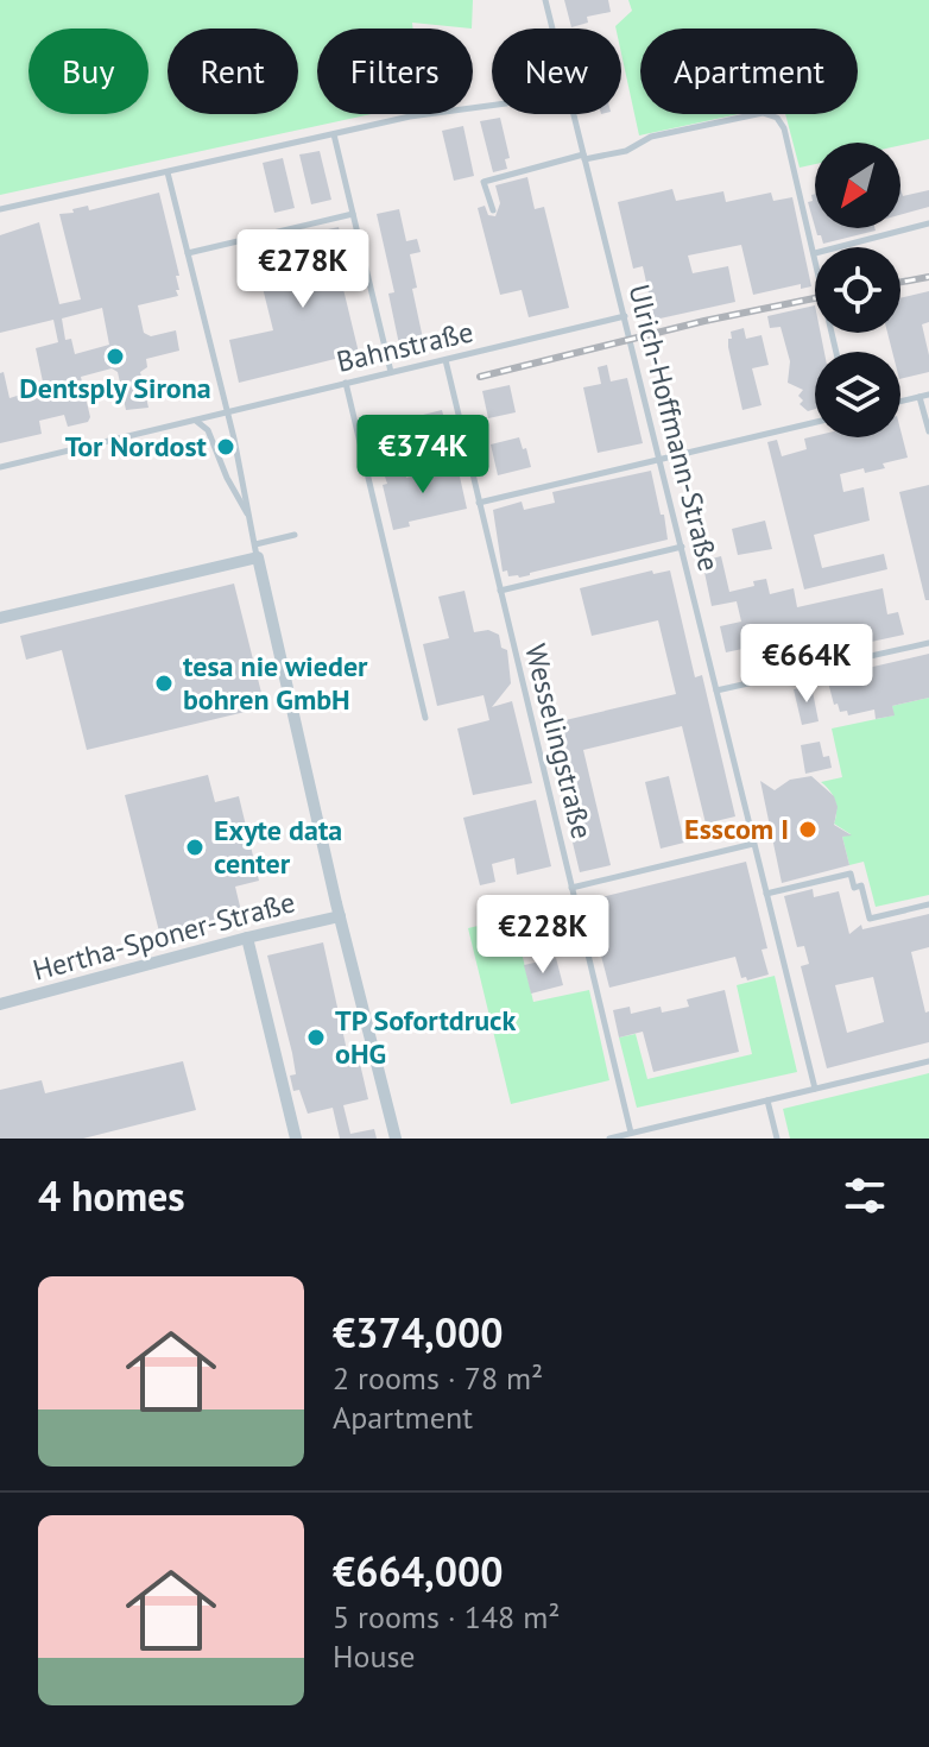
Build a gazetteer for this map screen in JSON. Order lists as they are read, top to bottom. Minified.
{"streets":{"street":["Hertha-Sponer-Straße"],"lane":["Bahnstraße","Ulrich-Hoffmann-Straße","Wesselingstraße"]},"crossings":[["Bahnstraße","Ulrich-Hoffmann-Straße"],["Bahnstraße","Wesselingstraße"]],"places":["Dentsply Sirona","Tor Nordost","tesa nie wieder bohren GmbH","Esscom I","Exyte data center","TP Sofortdruck oHG"],"north":"bottom left","page":{"chip":["Buy","Rent","Filters","New","Apartment"],"price":["€278K","€374K","€664K","€228K"],"heading":"4 homes","list":[{"name":"€374,000","note":"2 rooms · 78 m² · Apartment"},{"name":"€664,000","note":"5 rooms · 148 m² · House"}]}}
